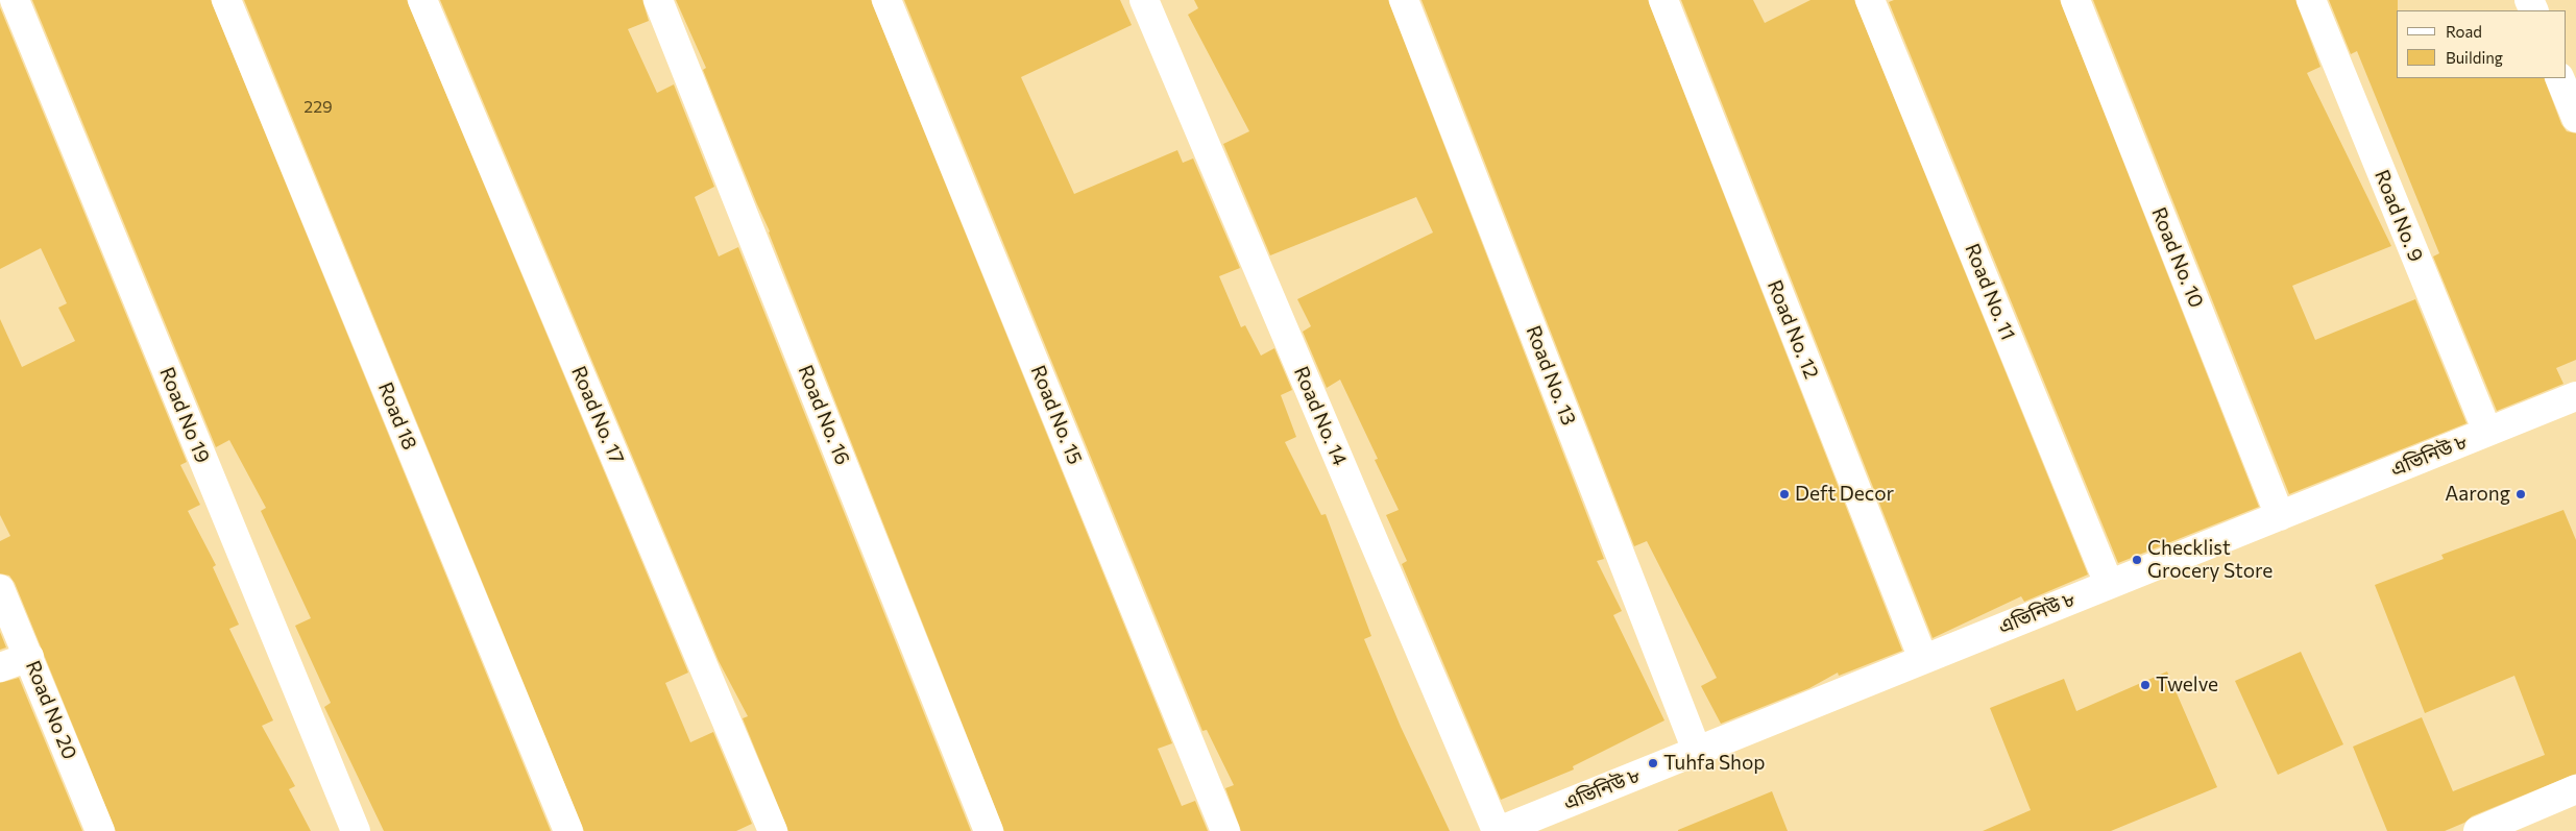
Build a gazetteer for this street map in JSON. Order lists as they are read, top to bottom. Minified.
{"streets":{"street":["Road No. 9","Road No. 10","Road No. 11","Road No. 12","Road No. 13","Road No 19","Road No. 17","Road No. 16","Road No. 15","Road 18","Road No. 14","এভিনিউ ৮","Road No 20"]},"crossings":[["Road No. 9","এভিনিউ ৮"],["Road No. 10","এভিনিউ ৮"],["Road No. 11","এভিনিউ ৮"],["Road No. 12","এভিনিউ ৮"],["Road No. 13","এভিনিউ ৮"],["Road No. 14","এভিনিউ ৮"]],"places":["Deft Decor","Aarong","Checklist Grocery Store","Twelve","Tuhfa Shop"],"house_numbers":["229"],"legend":["Road","Building"]}
